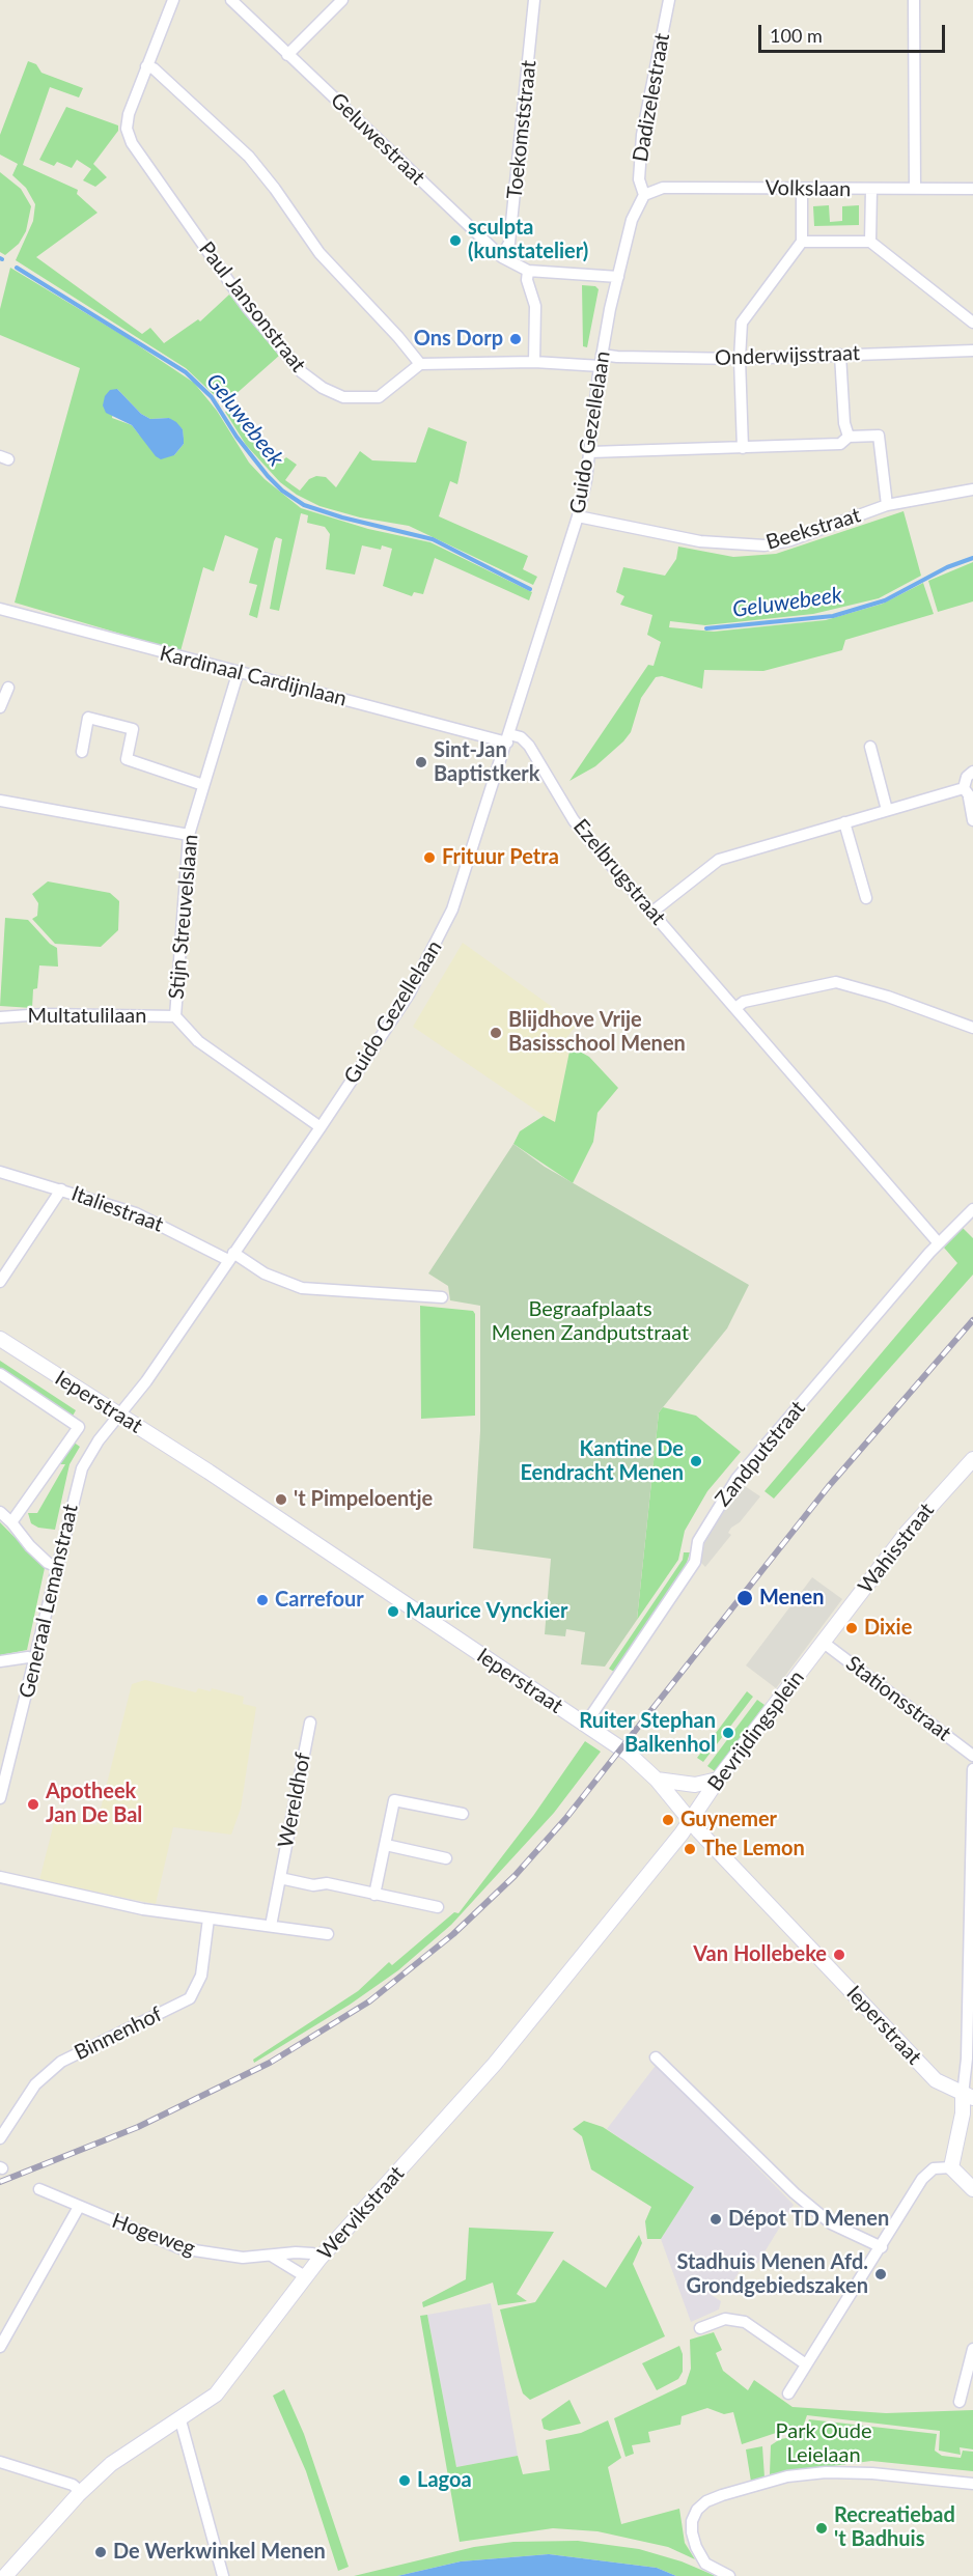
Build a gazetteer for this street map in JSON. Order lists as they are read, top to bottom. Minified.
{"streets":{"street":["Dadizelestraat","Toekomststraat","Geluwestraat","Volkslaan","Paul Jansonstraat","Onderwijsstraat","Guido Gezellelaan","Beekstraat","Kardinaal Cardijnlaan","Ezelbrugstraat","Stijn Streuvelslaan","Multatulilaan","Italiestraat","Ieperstraat","Zandputstraat","Wahisstraat","Generaal Lemanstraat","Stationsstraat","Bevrijdingsplein","Wereldhof","Binnenhof","Wervikstraat","Hogeweg"]},"crossings":[["Dadizelestraat","Volkslaan"],["Dadizelestraat","Guido Gezellelaan"],["Toekomststraat","Geluwestraat"],["Volkslaan","Guido Gezellelaan"],["Paul Jansonstraat","Onderwijsstraat"],["Onderwijsstraat","Guido Gezellelaan"],["Guido Gezellelaan","Beekstraat"],["Guido Gezellelaan","Kardinaal Cardijnlaan"],["Guido Gezellelaan","Ezelbrugstraat"],["Guido Gezellelaan","Stijn Streuvelslaan"],["Guido Gezellelaan","Italiestraat"],["Guido Gezellelaan","Ieperstraat"],["Guido Gezellelaan","Generaal Lemanstraat"],["Kardinaal Cardijnlaan","Ezelbrugstraat"],["Kardinaal Cardijnlaan","Stijn Streuvelslaan"],["Ezelbrugstraat","Zandputstraat"],["Stijn Streuvelslaan","Multatulilaan"],["Ieperstraat","Zandputstraat"],["Ieperstraat","Generaal Lemanstraat"],["Ieperstraat","Bevrijdingsplein"],["Ieperstraat","Wervikstraat"],["Wahisstraat","Stationsstraat"],["Wahisstraat","Bevrijdingsplein"],["Stationsstraat","Bevrijdingsplein"],["Bevrijdingsplein","Wervikstraat"],["Wervikstraat","Hogeweg"]],"water":["Geluwebeek"],"parks":["Begraafplaats Menen Zandputstraat","Park Oude Leielaan"],"places":["sculpta (kunstatelier)","Ons Dorp","Sint-Jan Baptistkerk","Frituur Petra","Blijdhove Vrije Basisschool Menen","Kantine De Eendracht Menen","'t Pimpeloentje","Menen","Carrefour","Maurice Vynckier","Dixie","Ruiter Stephan Balkenhol","Apotheek Jan De Bal","Guynemer","The Lemon","Van Hollebeke","Dépot TD Menen","Stadhuis Menen Afd. Grondgebiedszaken","Lagoa","Recreatiebad 't Badhuis","De Werkwinkel Menen"],"scale_bar":"100 m"}
